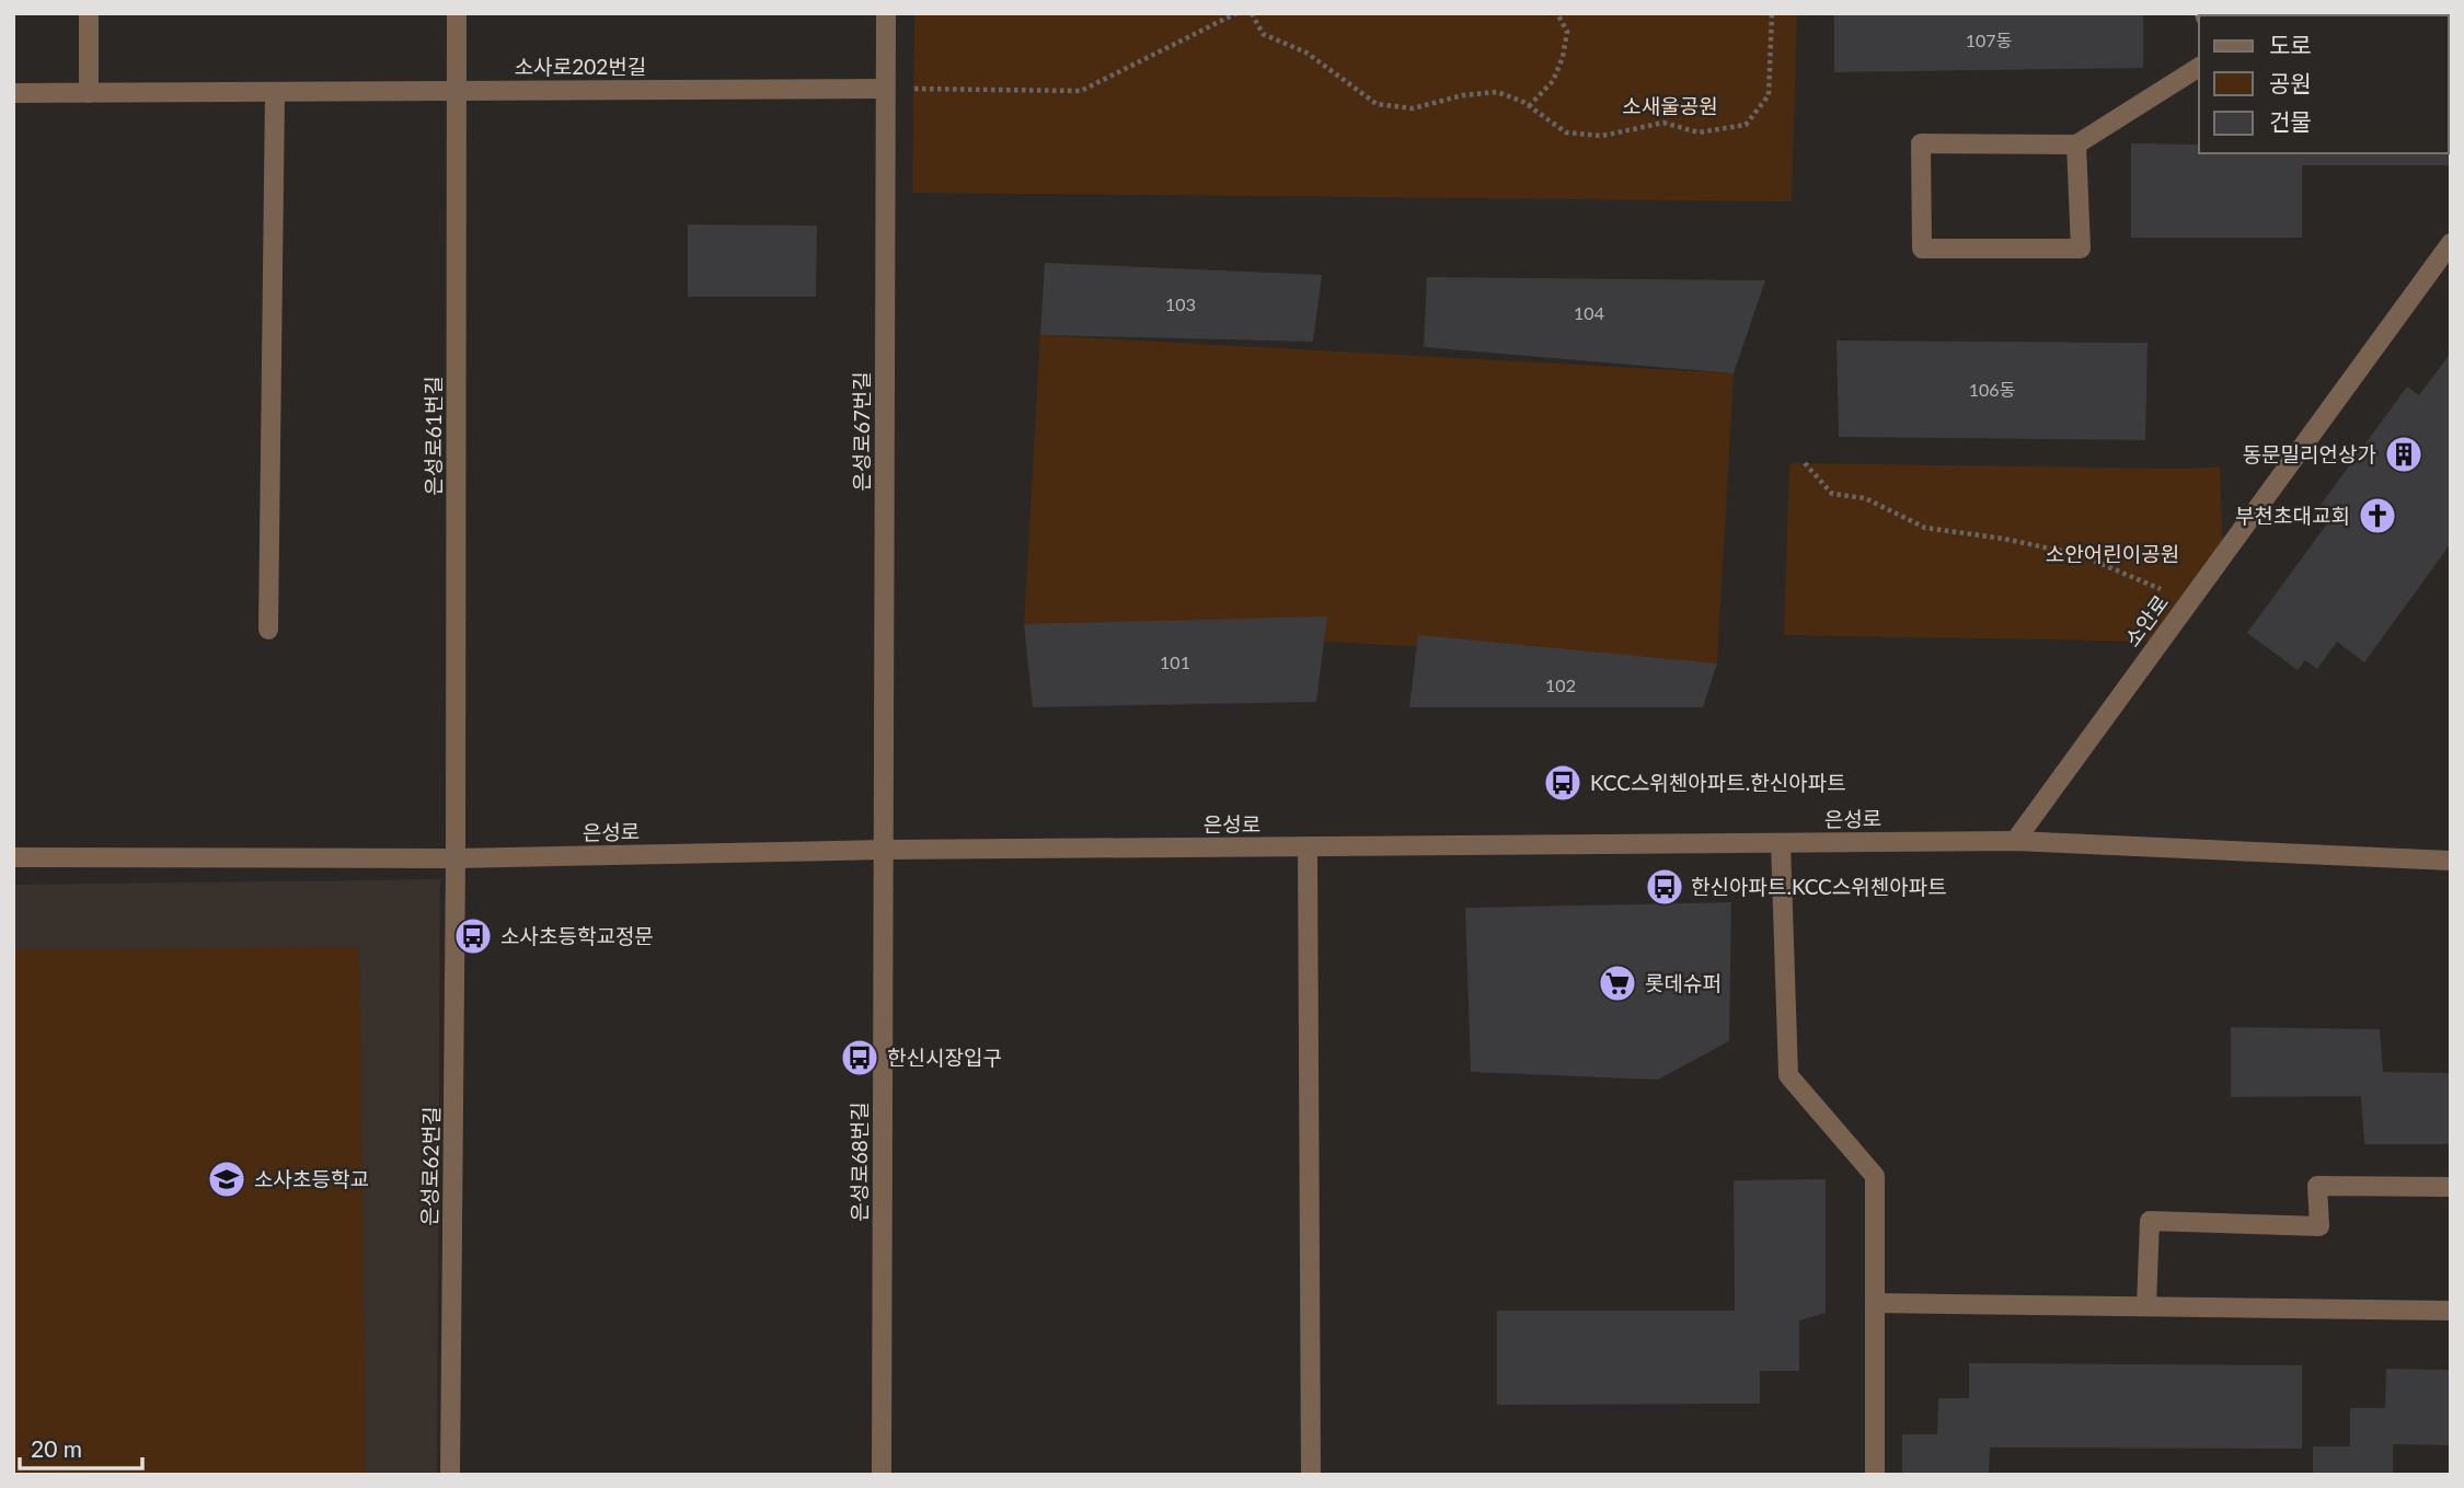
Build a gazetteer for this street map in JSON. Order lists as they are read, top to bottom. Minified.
{"streets":{"street":["소사로202번길","은성로67번길","은성로61번길","소안로","은성로","은성로68번길","은성로62번길"]},"crossings":[["소사로202번길","은성로67번길"],["소사로202번길","은성로61번길"],["은성로67번길","은성로"],["은성로67번길","은성로68번길"],["은성로61번길","은성로"],["은성로61번길","은성로62번길"],["소안로","은성로"],["은성로","은성로68번길"],["은성로","은성로62번길"]],"parks":["소새울공원","소안어린이공원"],"places":{"building":["동문밀리언상가"],"church":["부천초대교회"],"bus stop":["KCC스위첸아파트.한신아파트","한신아파트.KCC스위첸아파트","소사초등학교정문","한신시장입구"],"supermarket":["롯데슈퍼"],"school or university":["소사초등학교"]},"house_numbers":["107동","103","104","106동","101","102"],"legend":["도로","공원","건물"],"scale_bar":"20 m"}
